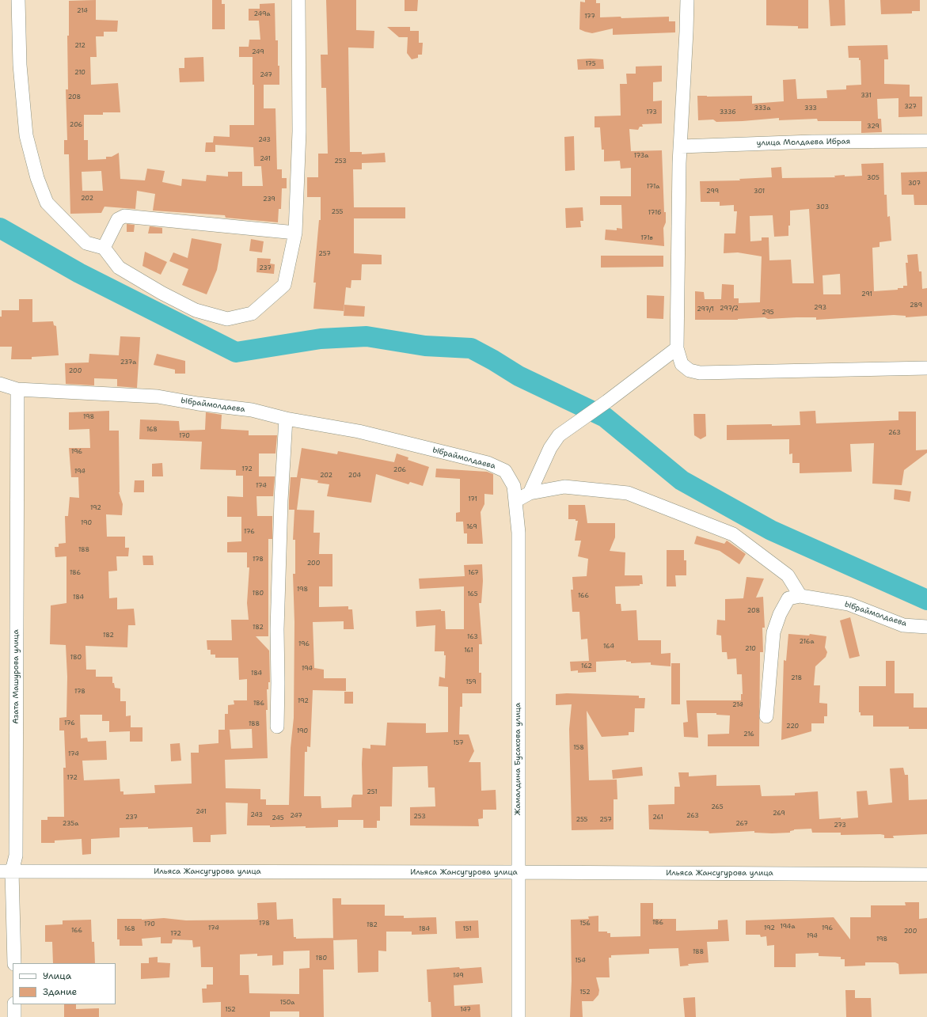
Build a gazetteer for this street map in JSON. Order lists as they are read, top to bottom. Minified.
{"streets":{"street":["улица Молдаева Ибрая","Ыбраймолдаева","Азата Машурова улица","Жамалдина Бусакова улица","Ильяса Жансугурова улица"]},"crossings":[["Ыбраймолдаева","Азата Машурова улица"],["Ыбраймолдаева","Жамалдина Бусакова улица"],["Азата Машурова улица","Ильяса Жансугурова улица"],["Жамалдина Бусакова улица","Ильяса Жансугурова улица"]],"house_numbers":["214","249а","177","212","249","175","210","247","331","208","327","333а","333","173","333б","206","329","243","173а","241","253","305","307","171а","299","301","202","239","303","255","171б","171в","257","237","291","289","293","297/2","297/1","295","237а","200","198","168","263","170","196","172","206","194","202","204","174","171","192","190","169","176","188","178","200","186","167","198","180","165","166","184","208","182","182","163","216а","196","164","210","161","180","162","194","184","218","159","178","192","186","214","176","188","220","190","216","157","158","174","172","251","265","241","269","243","247","263","253","237","261","245","255","257","235а","267","273","186","178","156","170","182","194а","174","192","196","168","184","151","166","200","172","194","198","188","180","154","149","152","150а","152","147"],"legend":["Улица","Здание"]}
